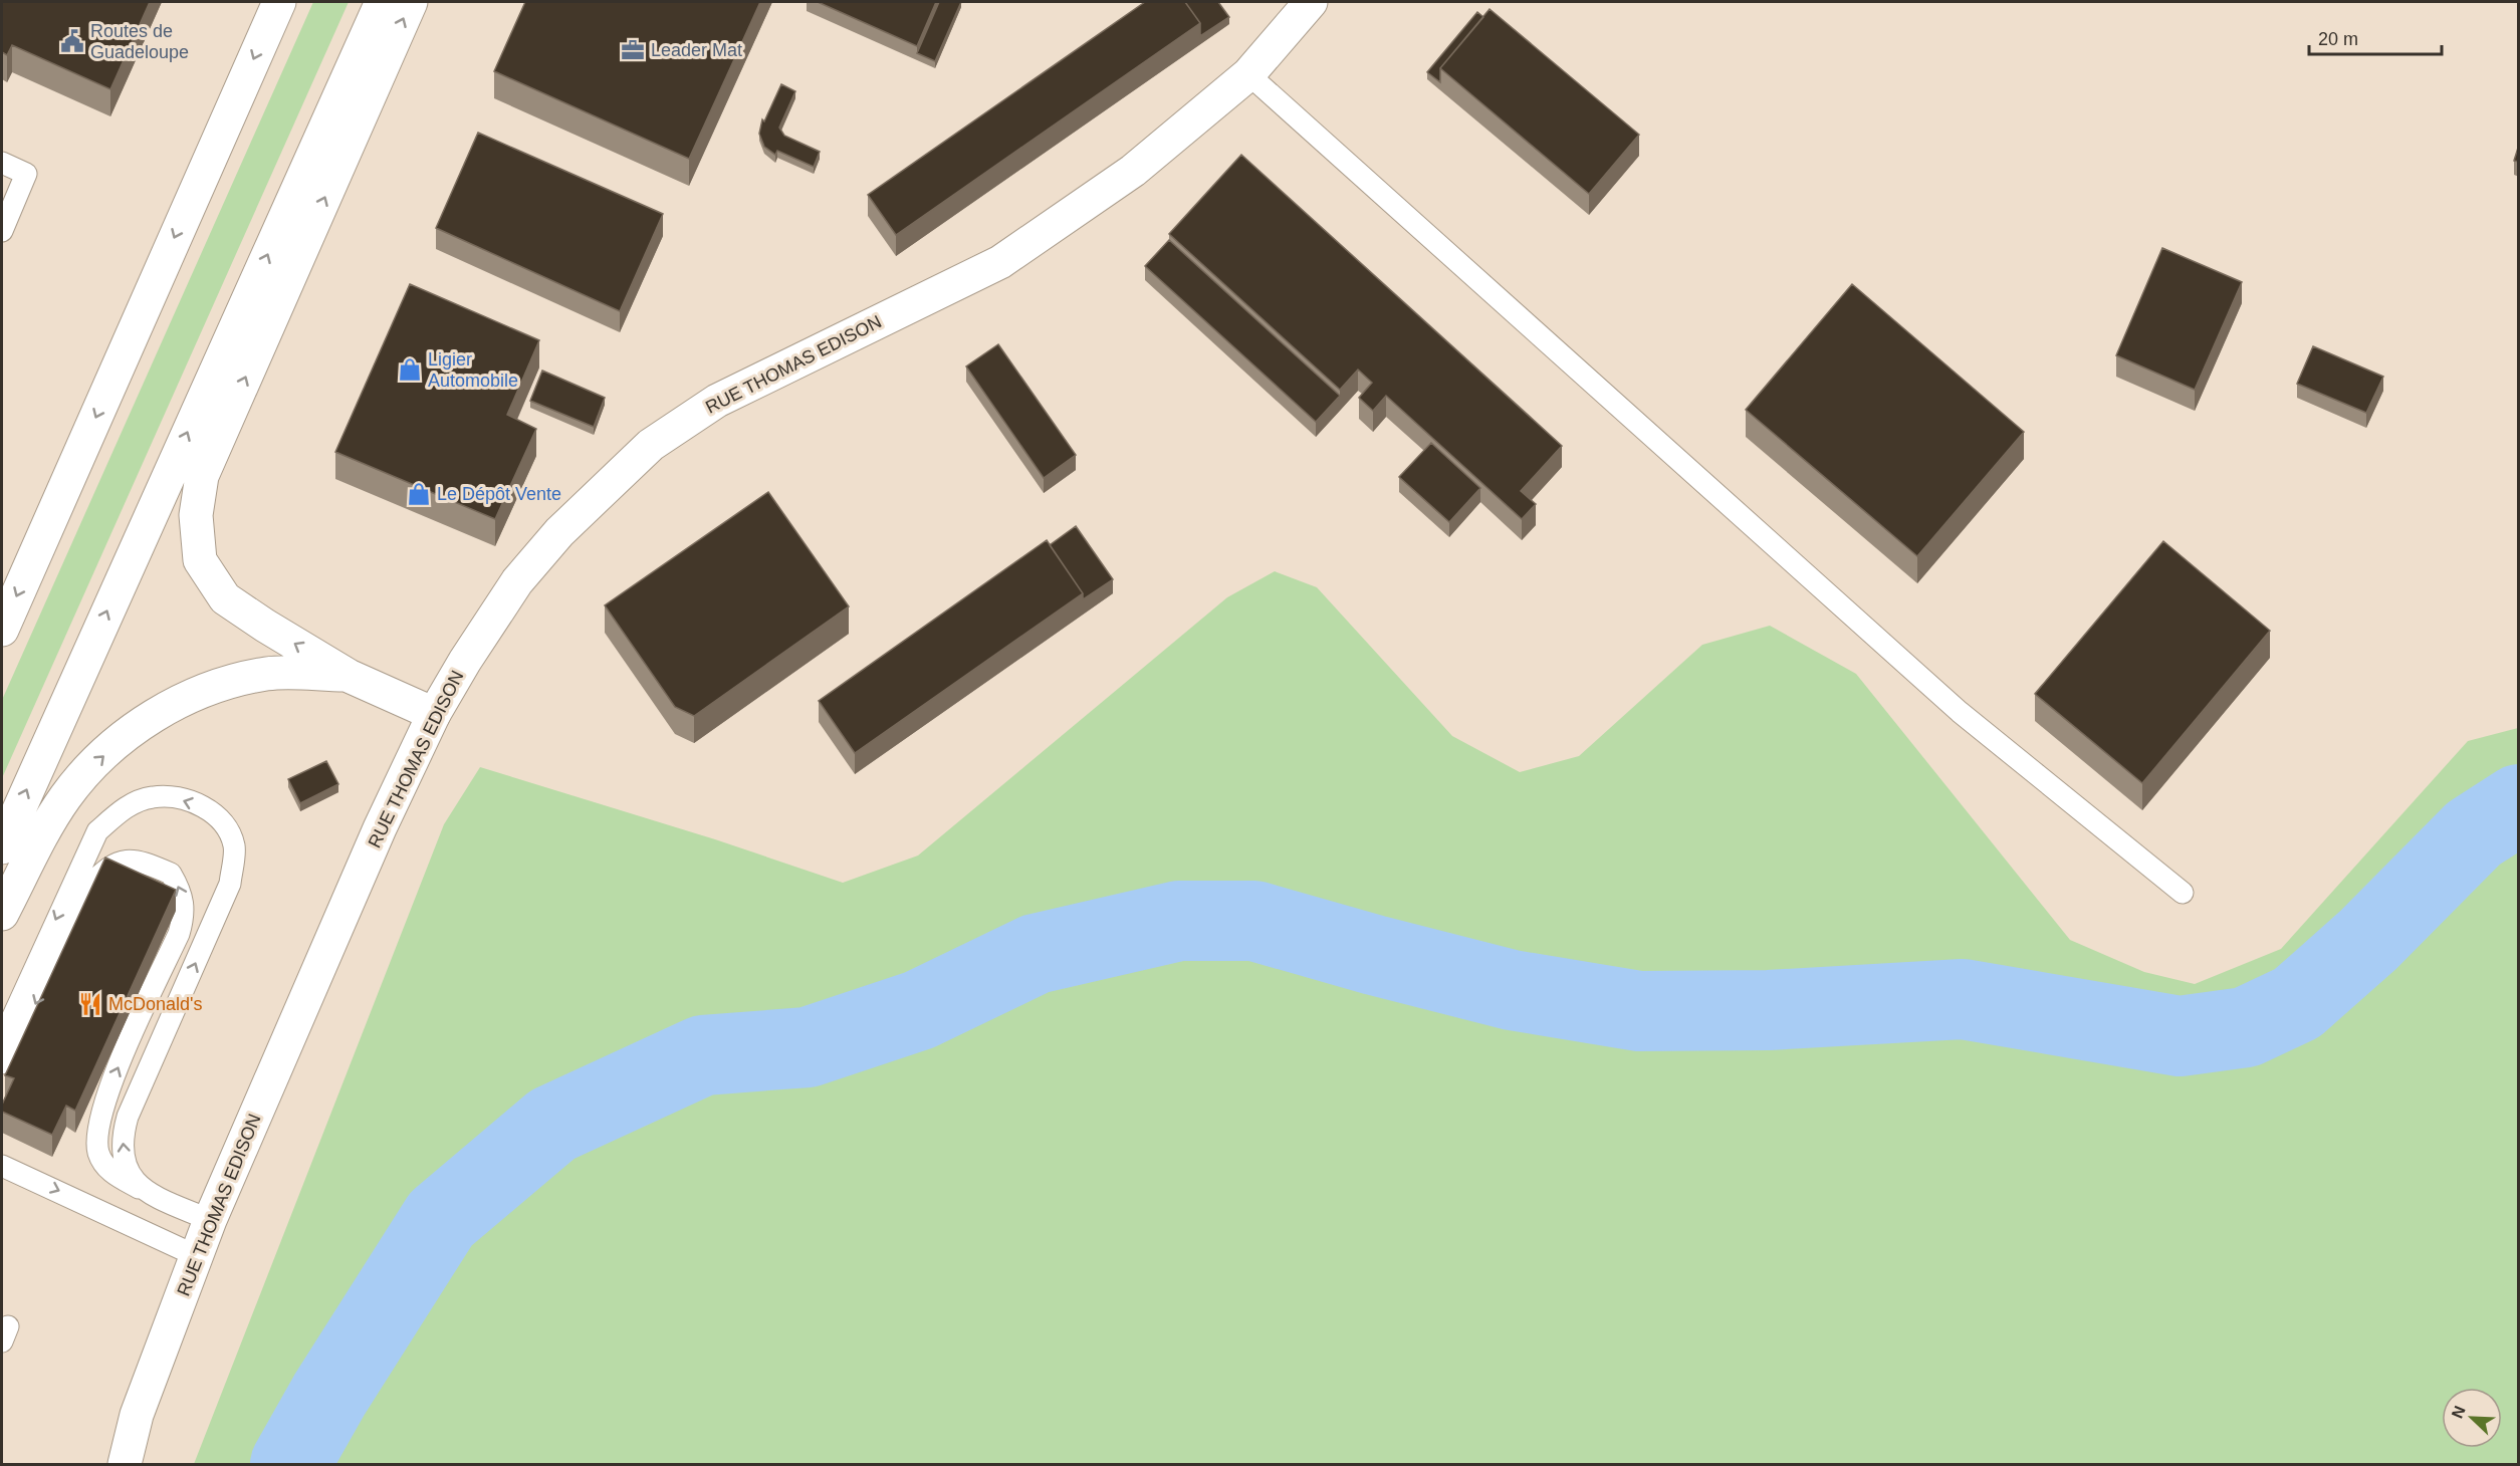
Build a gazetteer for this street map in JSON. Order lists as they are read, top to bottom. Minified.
{"streets":{"main road":["RUE THOMAS EDISON"]},"places":{"public building":["Routes de Guadeloupe"],"office":["Leader Mat"],"shop":["Ligier Automobile","Le Dépôt Vente"],"restaurant":["McDonald's"]},"scale_bar":"20 m","north":"top left"}
